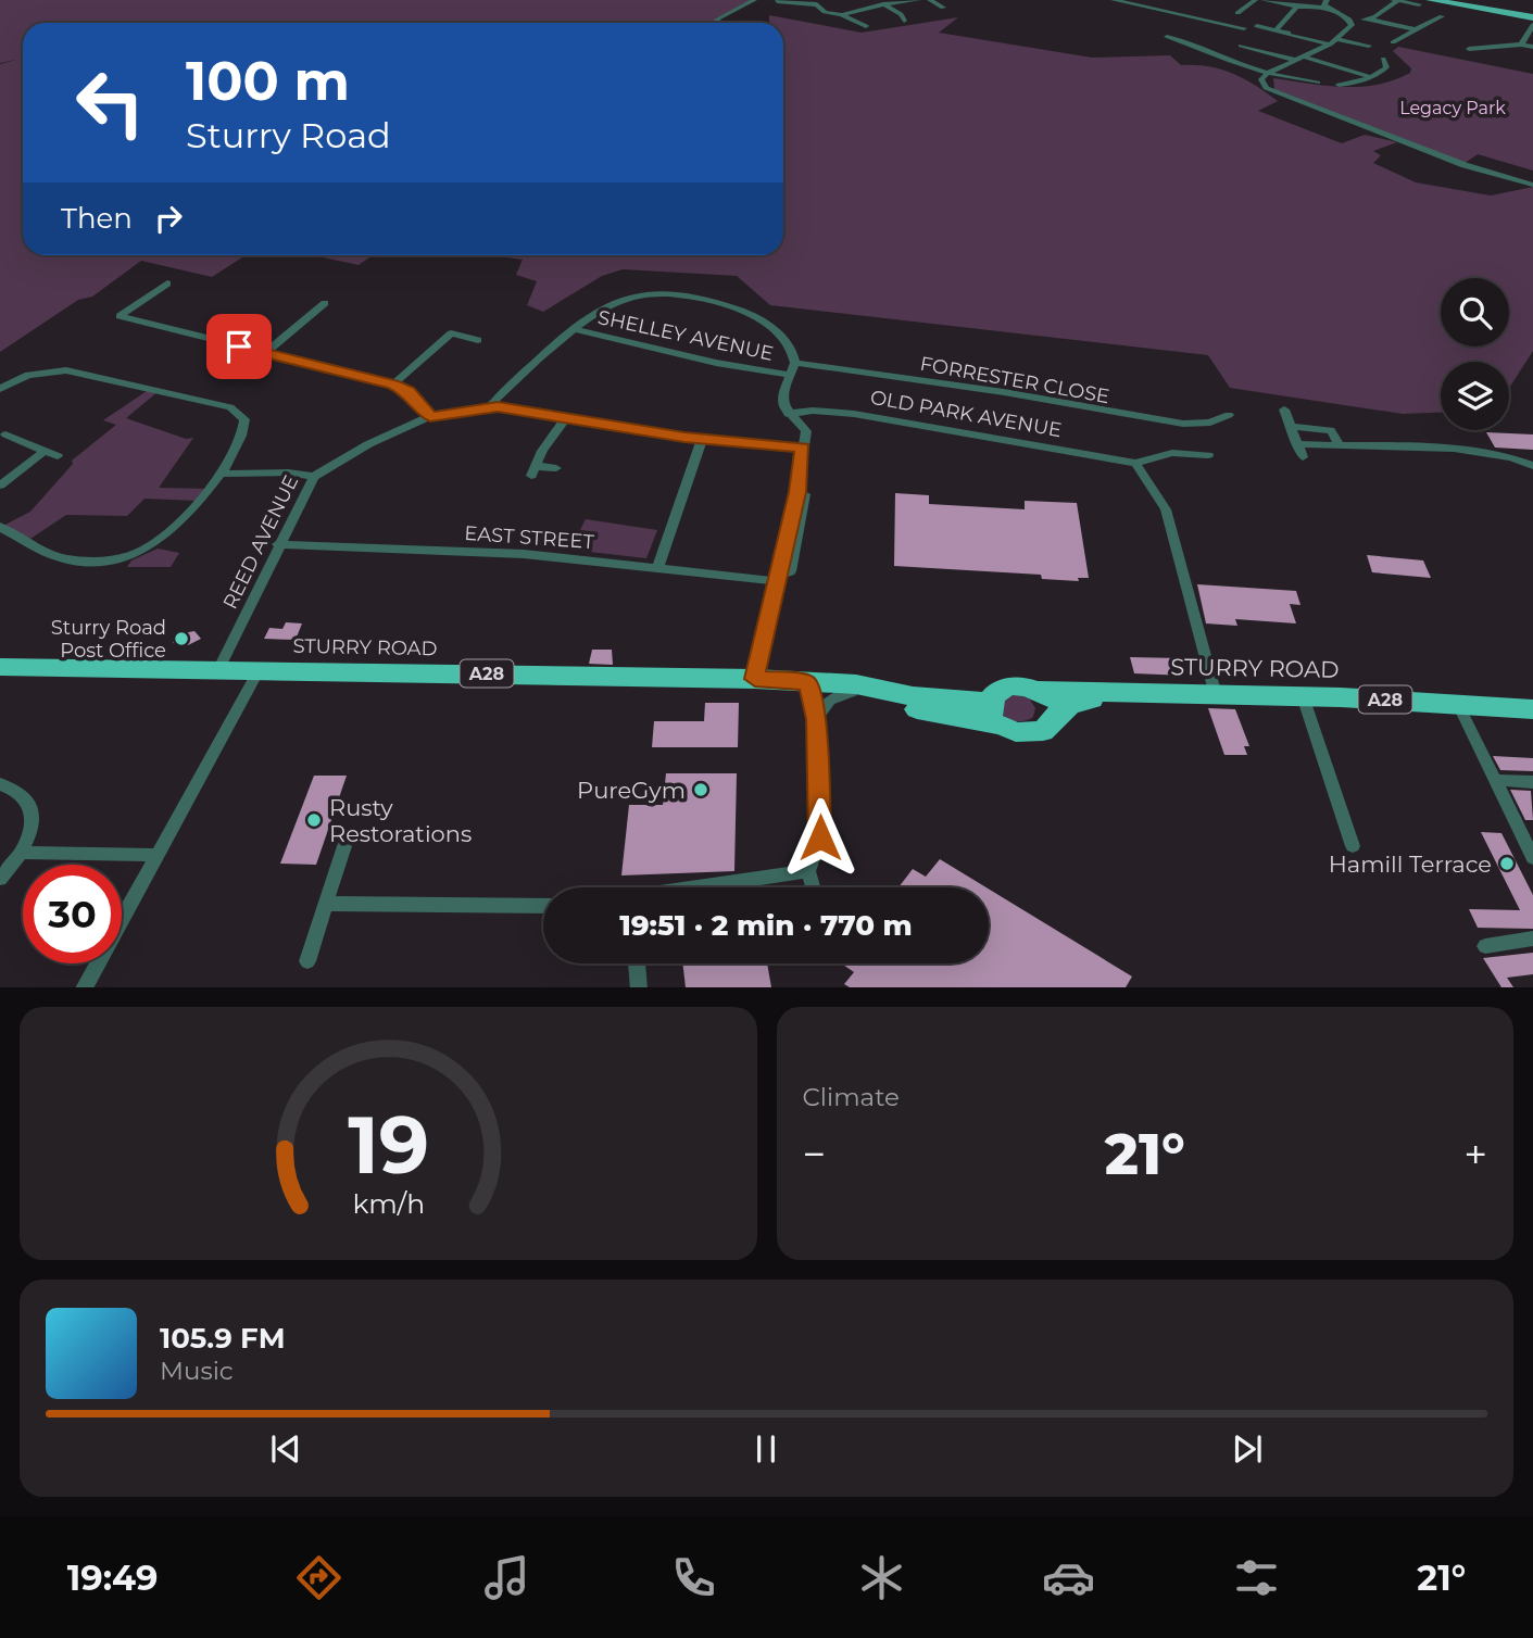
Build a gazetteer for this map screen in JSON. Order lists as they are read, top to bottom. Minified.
{"streets":{"highway":["STURRY ROAD","A28"],"street":["SHELLEY AVENUE","FORRESTER CLOSE","OLD PARK AVENUE","EAST STREET","REED AVENUE"]},"crossings":[["EAST STREET","REED AVENUE"],["REED AVENUE","STURRY ROAD"]],"parks":["Legacy Park"],"places":["Sturry Road Post Office","PureGym","Rusty Restorations","Hamill Terrace"],"page":{"turn":["100 m","Sturry Road"],"then":"Then","limit":"30","trip":"19:51 · 2 min · 770 m","tile":"Climate","heat":["−","21°","+"],"song":["105.9 FM","Music"],"tabs":["19:49","21°"],"gauge":["19","km/h"]}}
